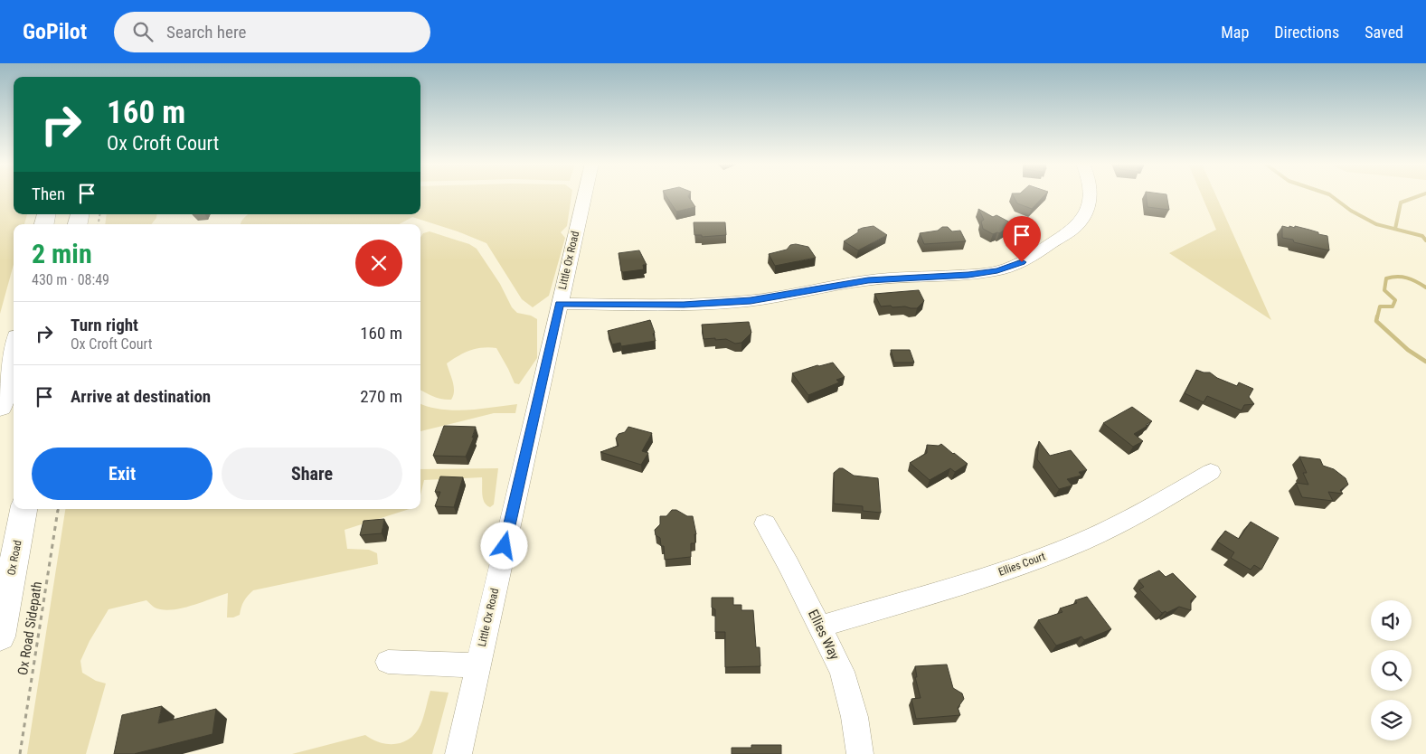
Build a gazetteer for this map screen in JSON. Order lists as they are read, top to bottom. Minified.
{"streets":{"highway":["Ox Road"],"street":["Little Ox Road","Ellies Court","Ellies Way"],"path":["Ox Road Sidepath"]},"crossings":[["Ellies Court","Ellies Way"]],"page":{"header":"GoPilot","search":"Search here","nav":["Map","Directions","Saved"],"turn":["160 m","Ox Croft Court"],"then":"Then","heading":["2 min","430 m · 08:49"],"list":[{"name":"Turn right","note":"Ox Croft Court","value":"160 m"},{"name":"Arrive at destination","value":"270 m"}],"buttons":["Exit","Share"]}}
